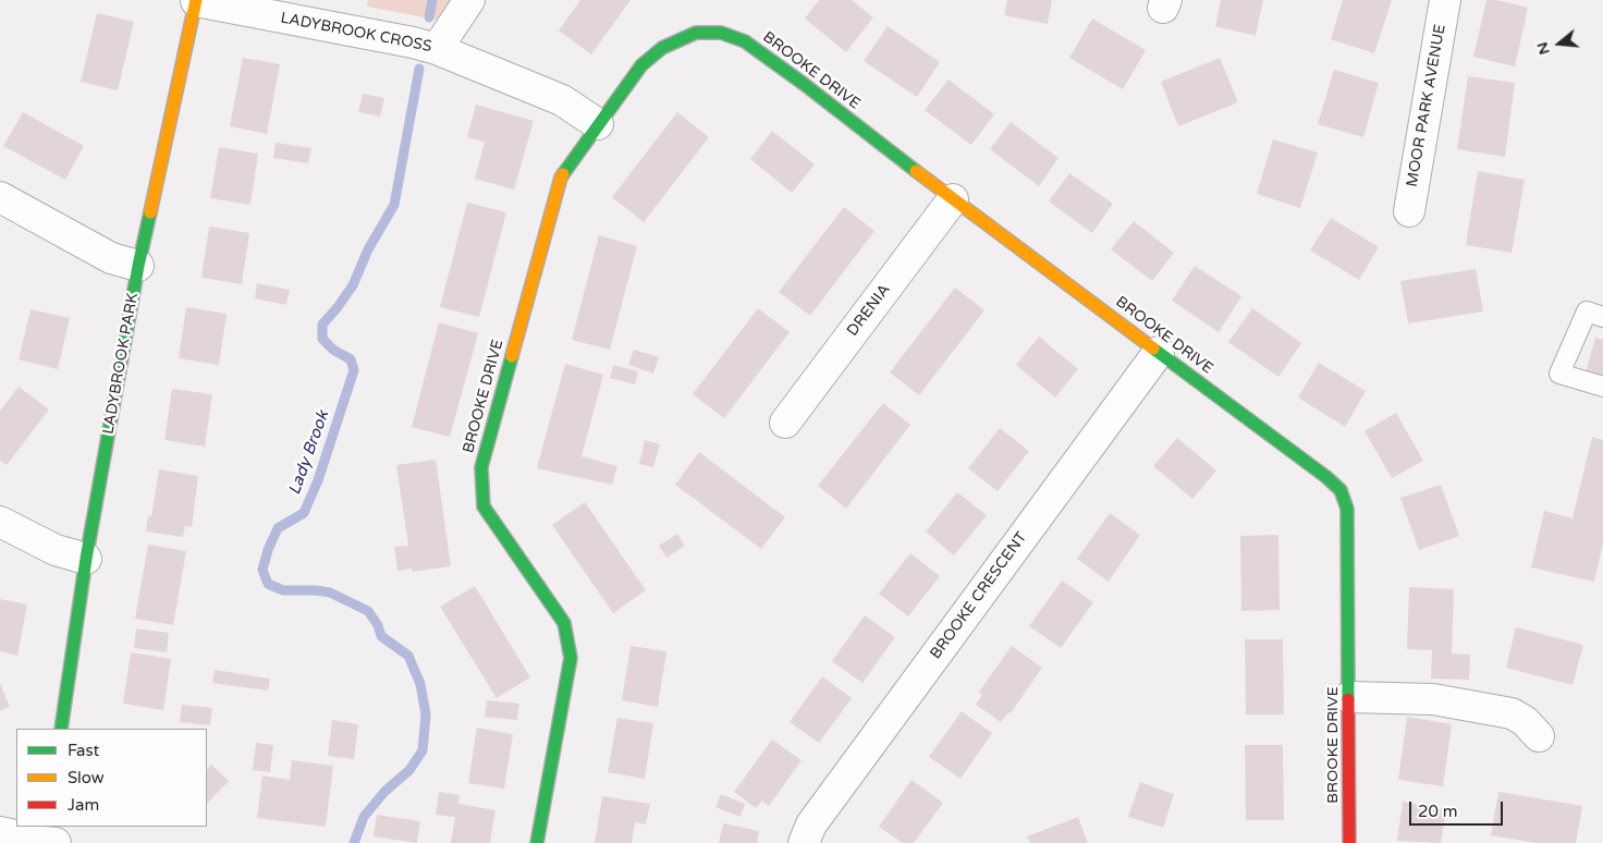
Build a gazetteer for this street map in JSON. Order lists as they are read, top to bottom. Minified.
{"streets":{"street":["LADYBROOK CROSS","BROOKE DRIVE","MOOR PARK AVENUE","DRENIA","LADYBROOK PARK","BROOKE CRESCENT"]},"crossings":[["LADYBROOK CROSS","BROOKE DRIVE"],["LADYBROOK CROSS","LADYBROOK PARK"],["BROOKE DRIVE","DRENIA"],["BROOKE DRIVE","BROOKE CRESCENT"]],"water":["Lady Brook"],"legend":["Fast","Slow","Jam"],"scale_bar":"20 m","north":"left"}
